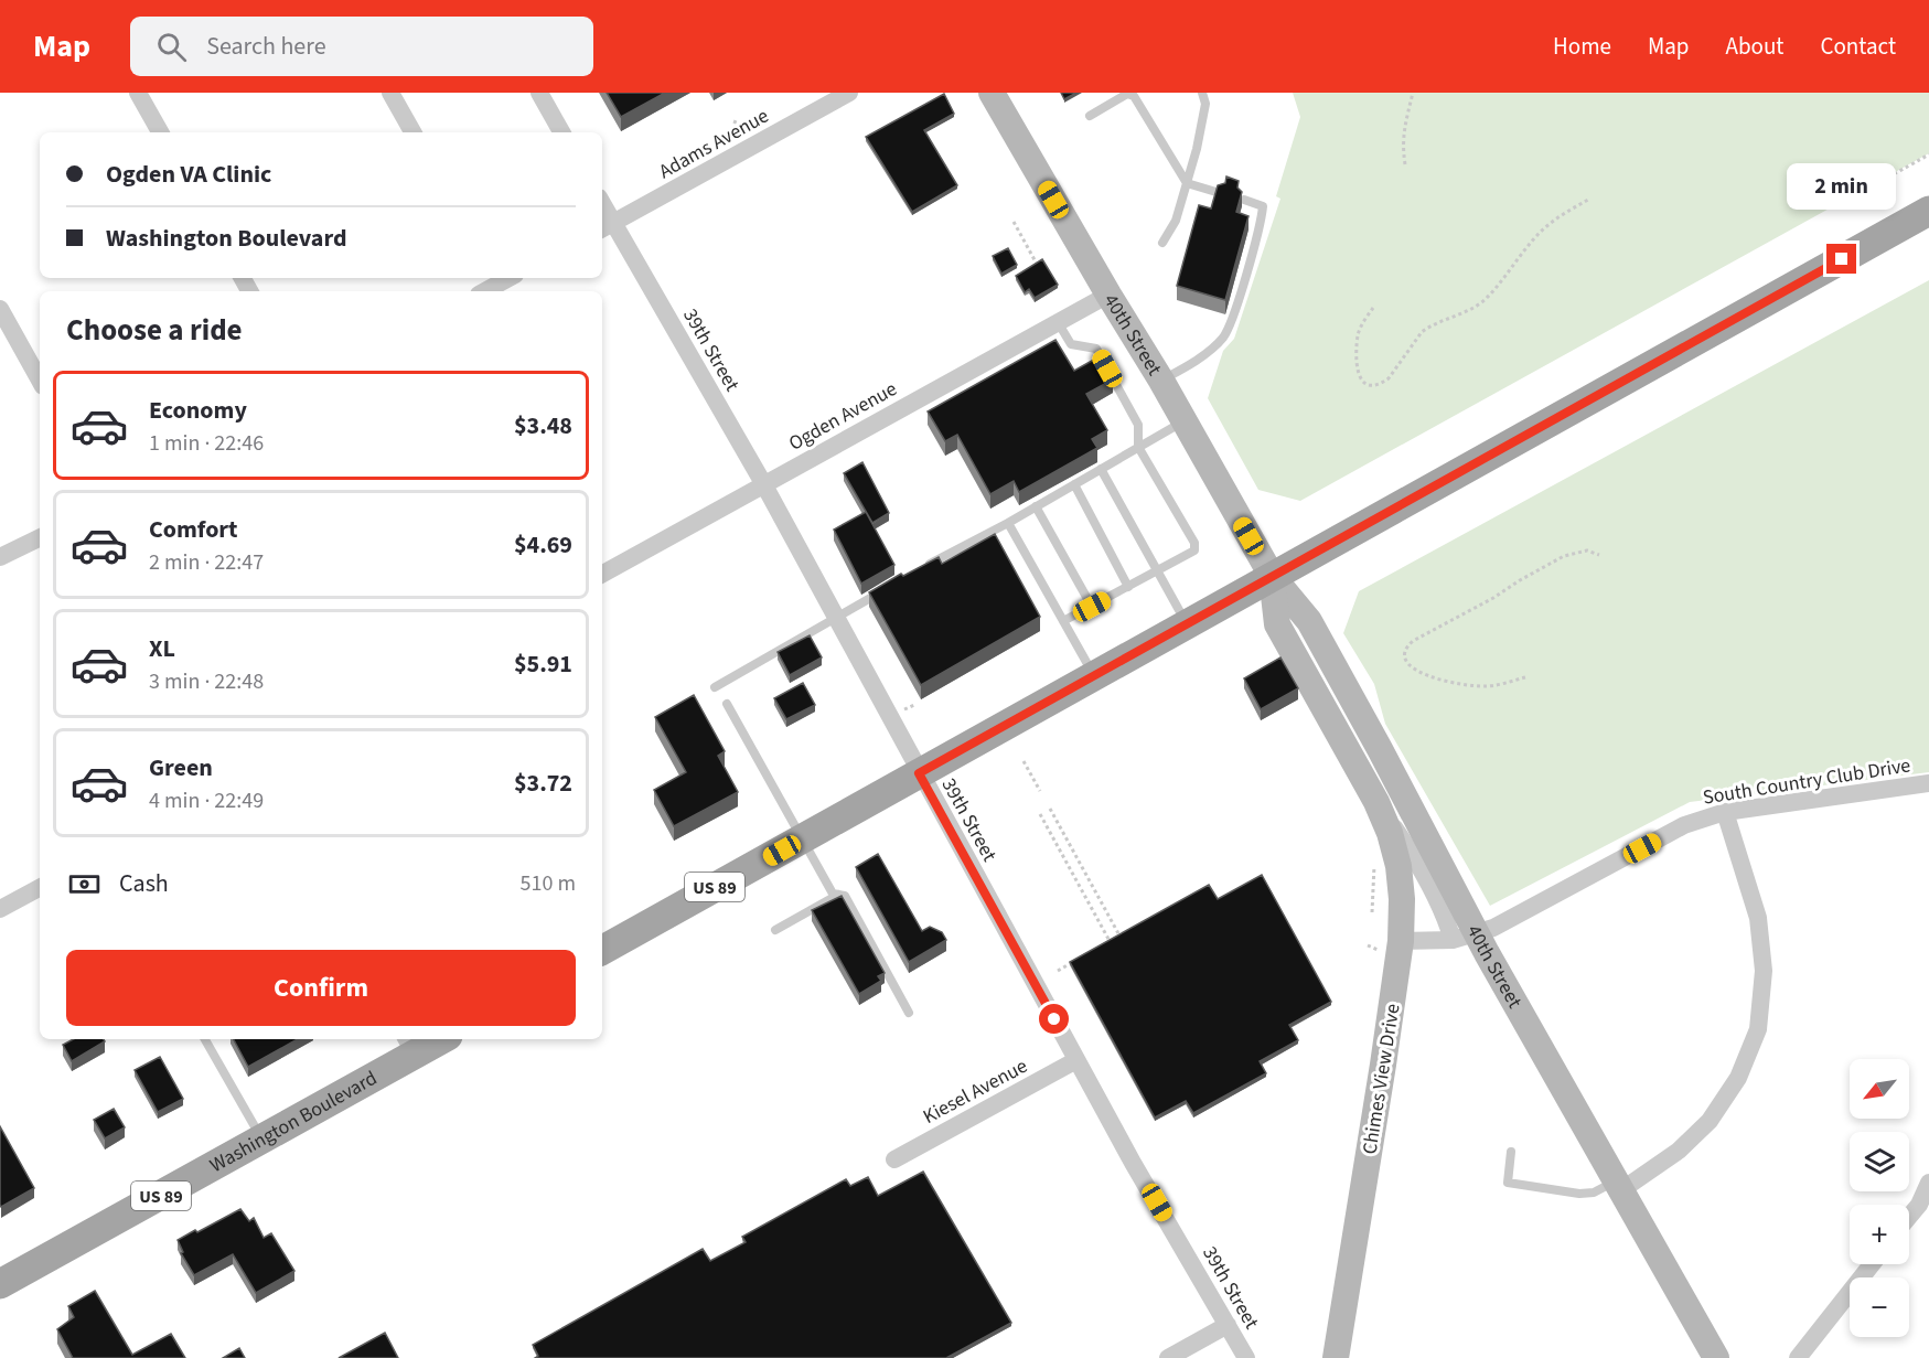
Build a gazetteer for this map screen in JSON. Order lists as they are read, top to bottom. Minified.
{"streets":{"main road":["40th Street","US 89","Chimes View Drive","Washington Boulevard"],"street":["Adams Avenue","39th Street","Ogden Avenue","South Country Club Drive","Kiesel Avenue"]},"crossings":[["Adams Avenue","39th Street"],["40th Street","Ogden Avenue"],["40th Street","South Country Club Drive"],["40th Street","US 89"],["40th Street","Chimes View Drive"],["39th Street","Ogden Avenue"],["39th Street","US 89"],["39th Street","Kiesel Avenue"],["South Country Club Drive","Chimes View Drive"]],"north":"bottom left","page":{"header":"Map","search":"Search here","nav":["Home","Map","About","Contact"],"banner":["Ogden VA Clinic","Washington Boulevard"],"bubble":"2 min","heading":"Choose a ride","list":[{"name":"Economy","note":"1 min · 22:46","value":"$3.48"},{"name":"Comfort","note":"2 min · 22:47","value":"$4.69"},{"name":"XL","note":"3 min · 22:48","value":"$5.91"},{"name":"Green","note":"4 min · 22:49","value":"$3.72"}],"pay":["Cash","510 m"],"buttons":"Confirm","map_buttons":["+","−"]}}
